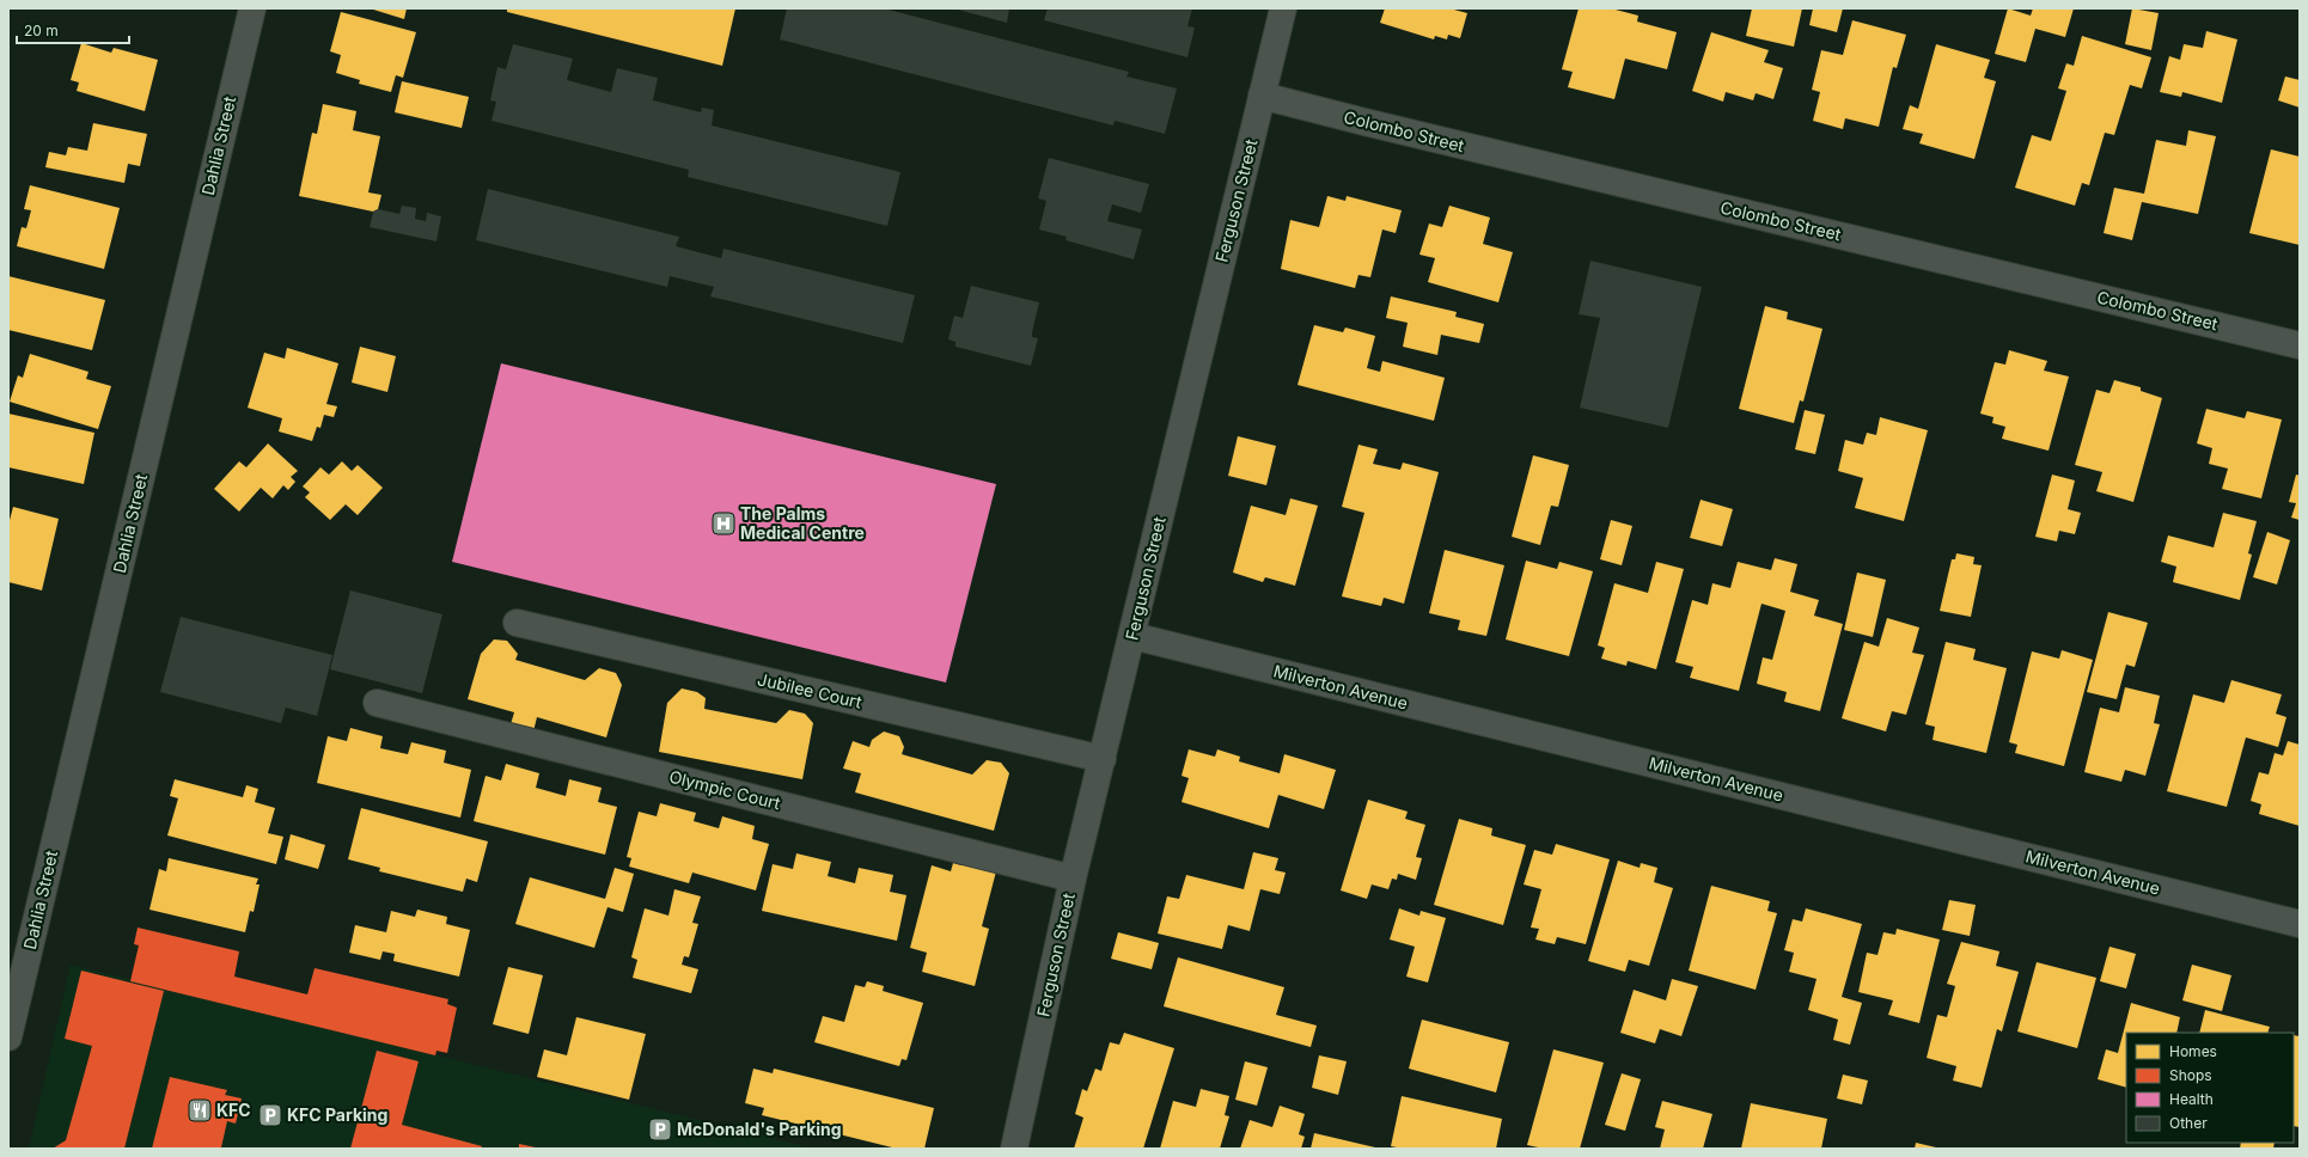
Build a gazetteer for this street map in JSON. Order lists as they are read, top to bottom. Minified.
{"streets":{"street":["Colombo Street","Dahlia Street","Ferguson Street","Milverton Avenue","Jubilee Court","Olympic Court"]},"crossings":[["Colombo Street","Ferguson Street"],["Ferguson Street","Milverton Avenue"],["Ferguson Street","Jubilee Court"],["Ferguson Street","Olympic Court"]],"places":{"hospital":["The Palms Medical Centre"],"restaurant":["KFC"],"parking":["KFC Parking","McDonald's Parking"]},"legend":["Homes","Shops","Health","Other"],"scale_bar":"20 m"}
